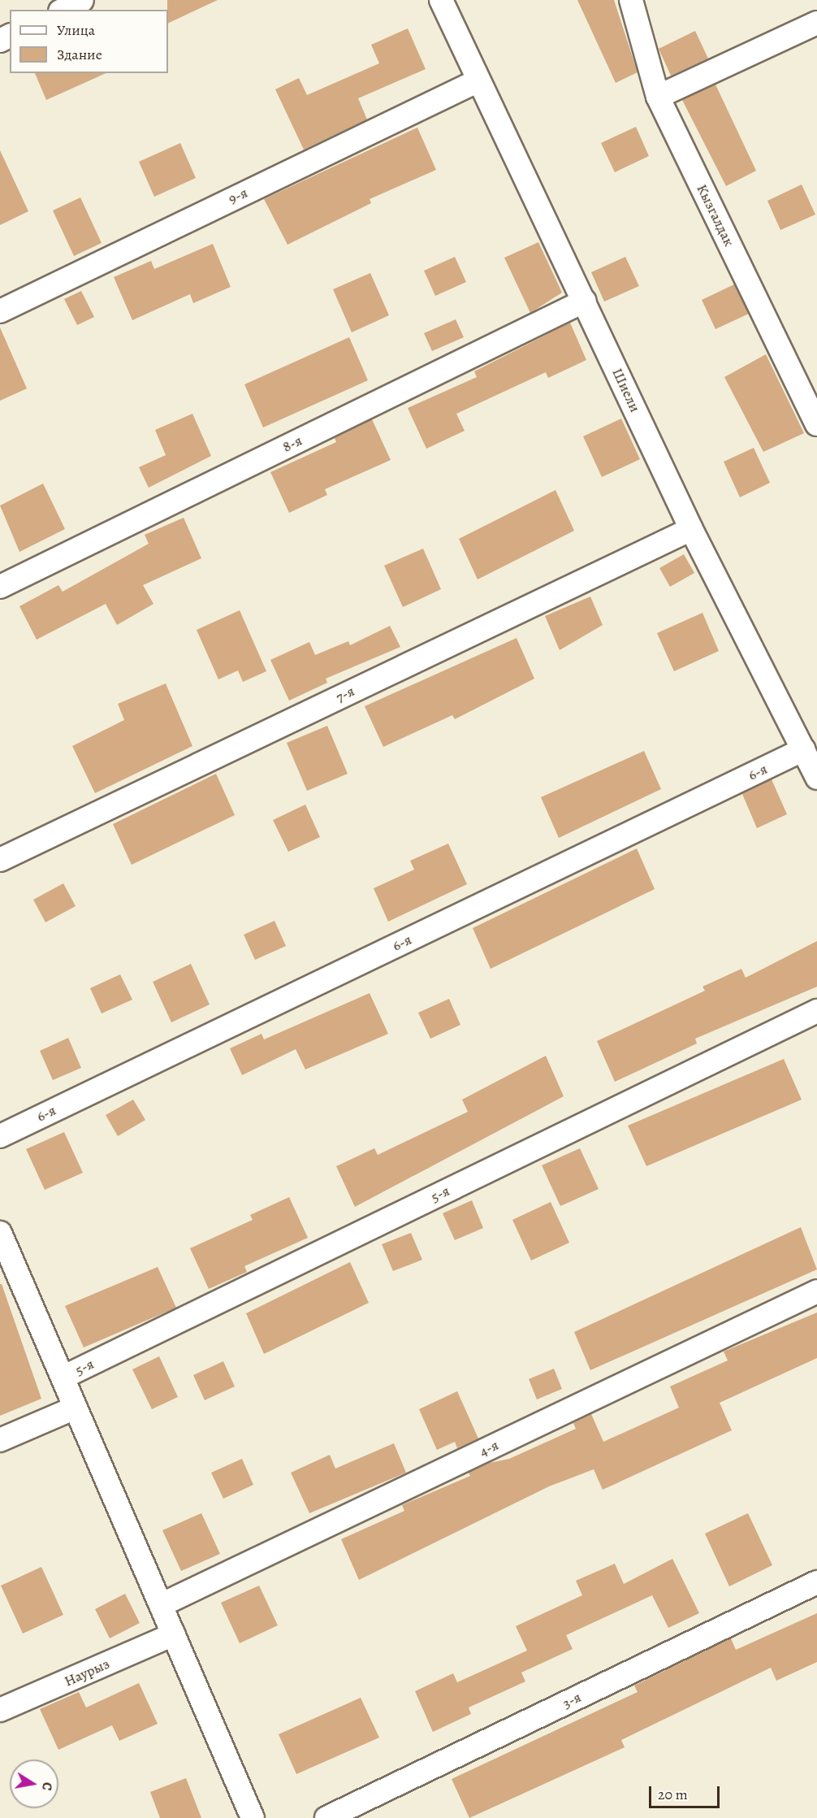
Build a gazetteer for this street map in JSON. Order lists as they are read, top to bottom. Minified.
{"streets":{"street":["9-я","Кызгалдак","Шиели","8-я","7-я","6-я","5-я","4-я","Наурыз","3-я"]},"crossings":[["9-я","Шиели"],["Шиели","8-я"],["Шиели","7-я"],["Шиели","6-я"]],"legend":["Улица","Здание"],"scale_bar":"20 m","north":"right"}
